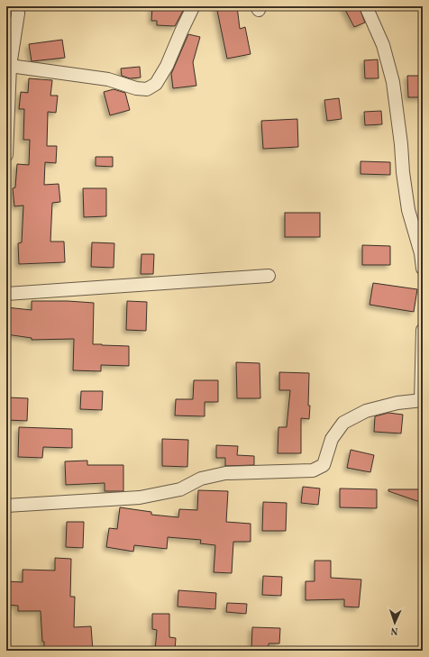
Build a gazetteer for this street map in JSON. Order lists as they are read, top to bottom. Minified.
{"north":"bottom"}
